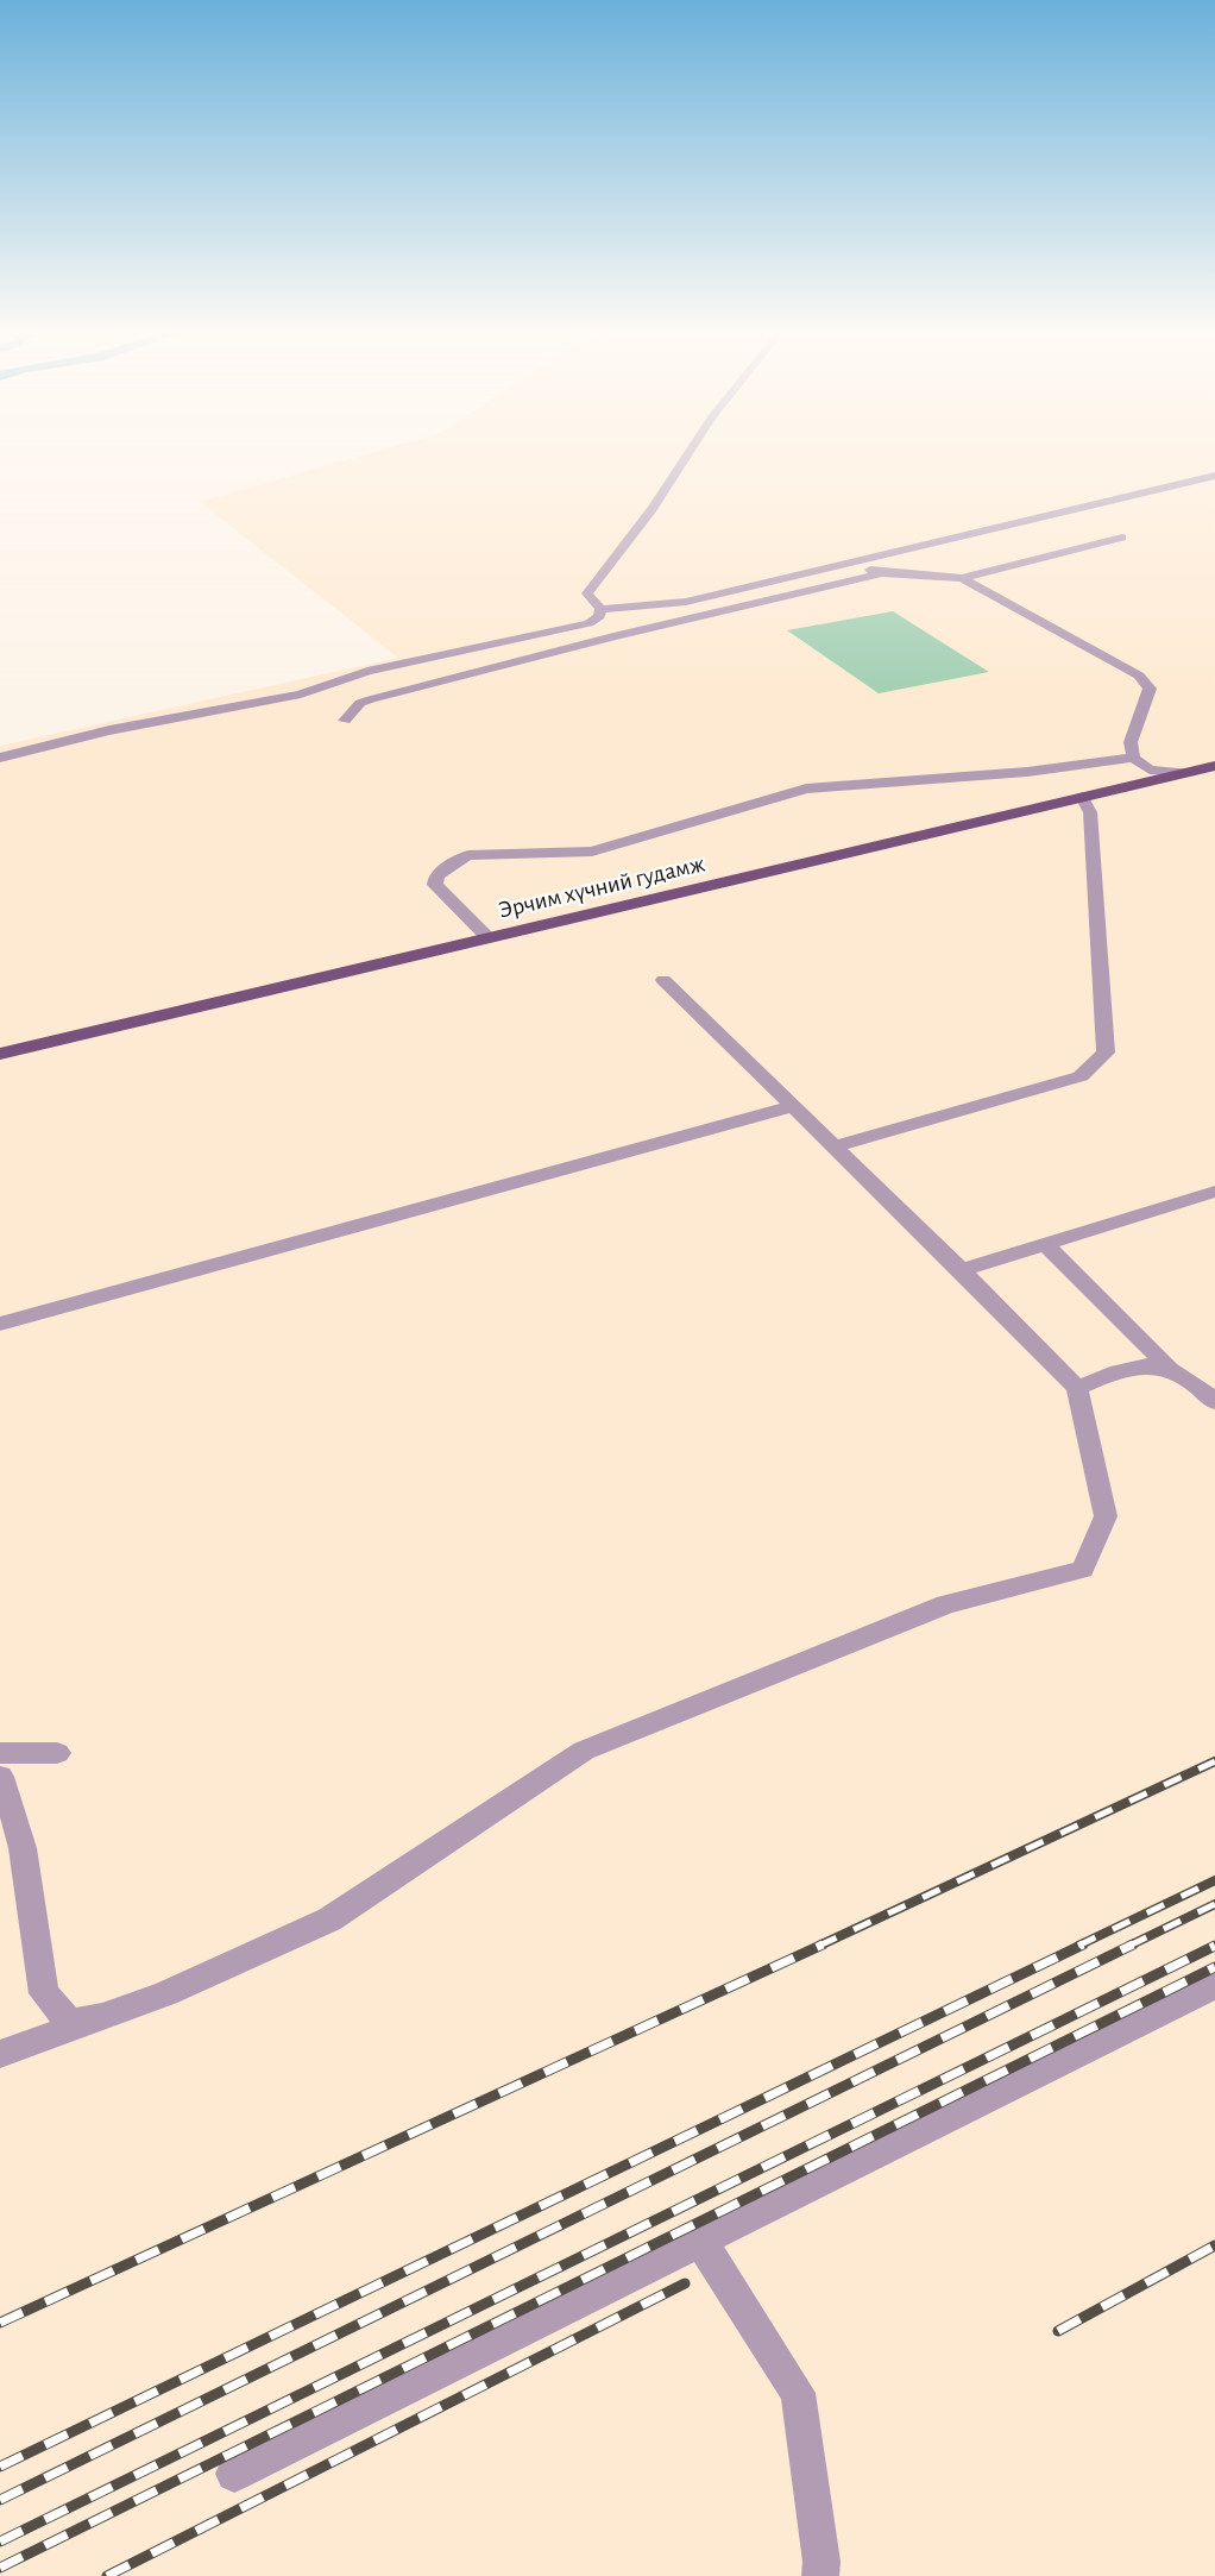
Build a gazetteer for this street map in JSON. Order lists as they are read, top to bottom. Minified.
{"streets":{"main road":["Эрчим хүчний гудамж"]}}
